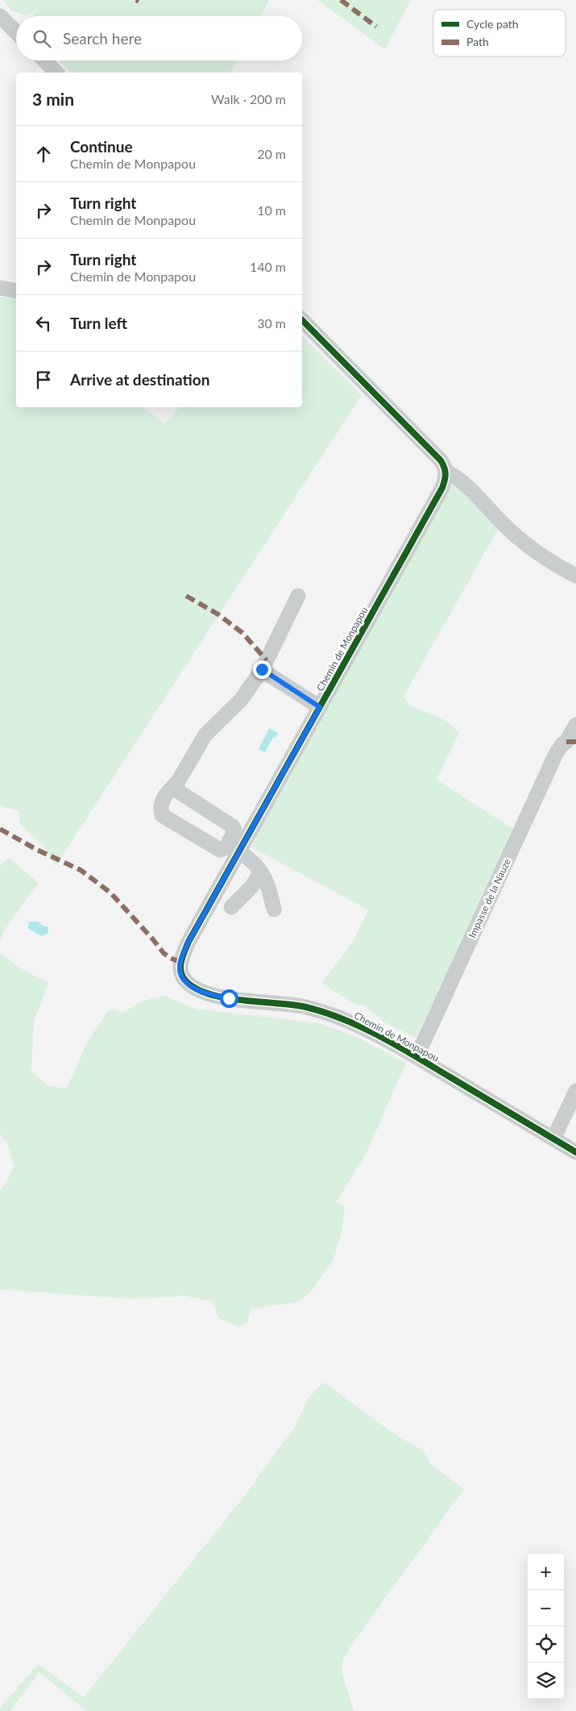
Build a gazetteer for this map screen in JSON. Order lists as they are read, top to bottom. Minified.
{"streets":{"street":["Chemin de Monpapou","Impasse de la Nauze"]},"crossings":[["Chemin de Monpapou","Impasse de la Nauze"]],"legend":["Cycle path","Path"],"page":{"search":"Search here","heading":["3 min","Walk · 200 m"],"list":[["Continue","Chemin de Monpapou","20 m"],["Turn right","Chemin de Monpapou","10 m"],["Turn right","Chemin de Monpapou","140 m"],["Turn left","30 m"],"Arrive at destination"],"map_buttons":["+","−"]}}
